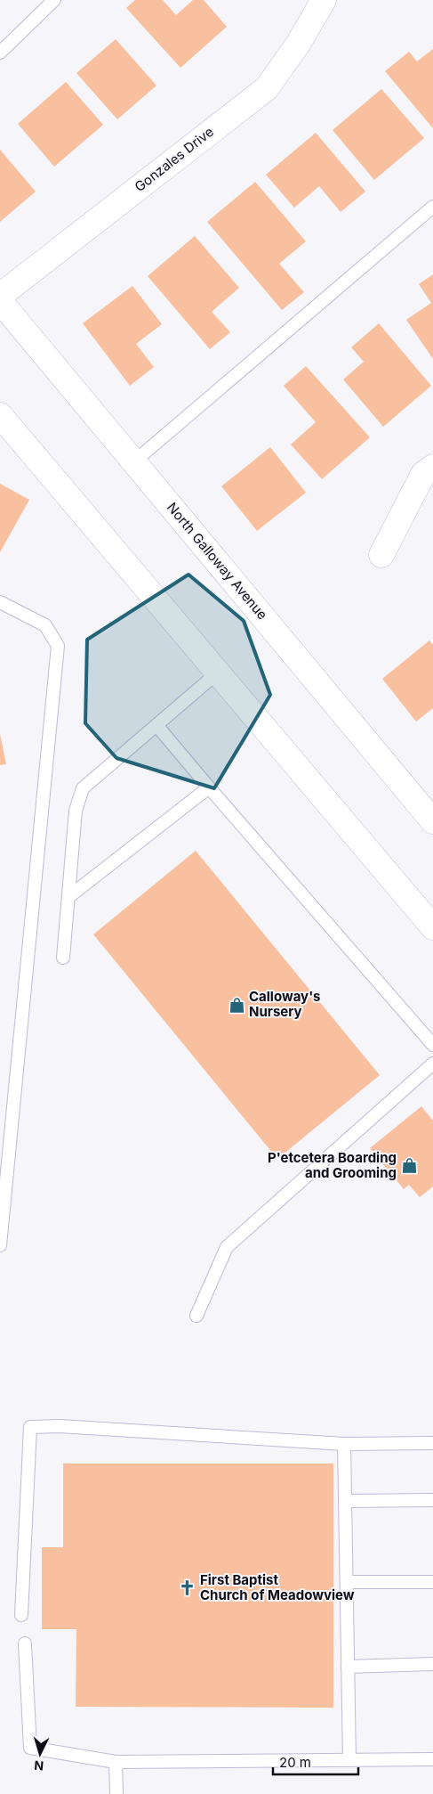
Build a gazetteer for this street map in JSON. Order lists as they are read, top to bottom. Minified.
{"streets":{"main road":["Gonzales Drive","North Galloway Avenue"]},"places":{"shop":["Calloway's Nursery","P'etcetera Boarding and Grooming"],"church":["First Baptist Church of Meadowview"]},"scale_bar":"20 m","north":"bottom"}
